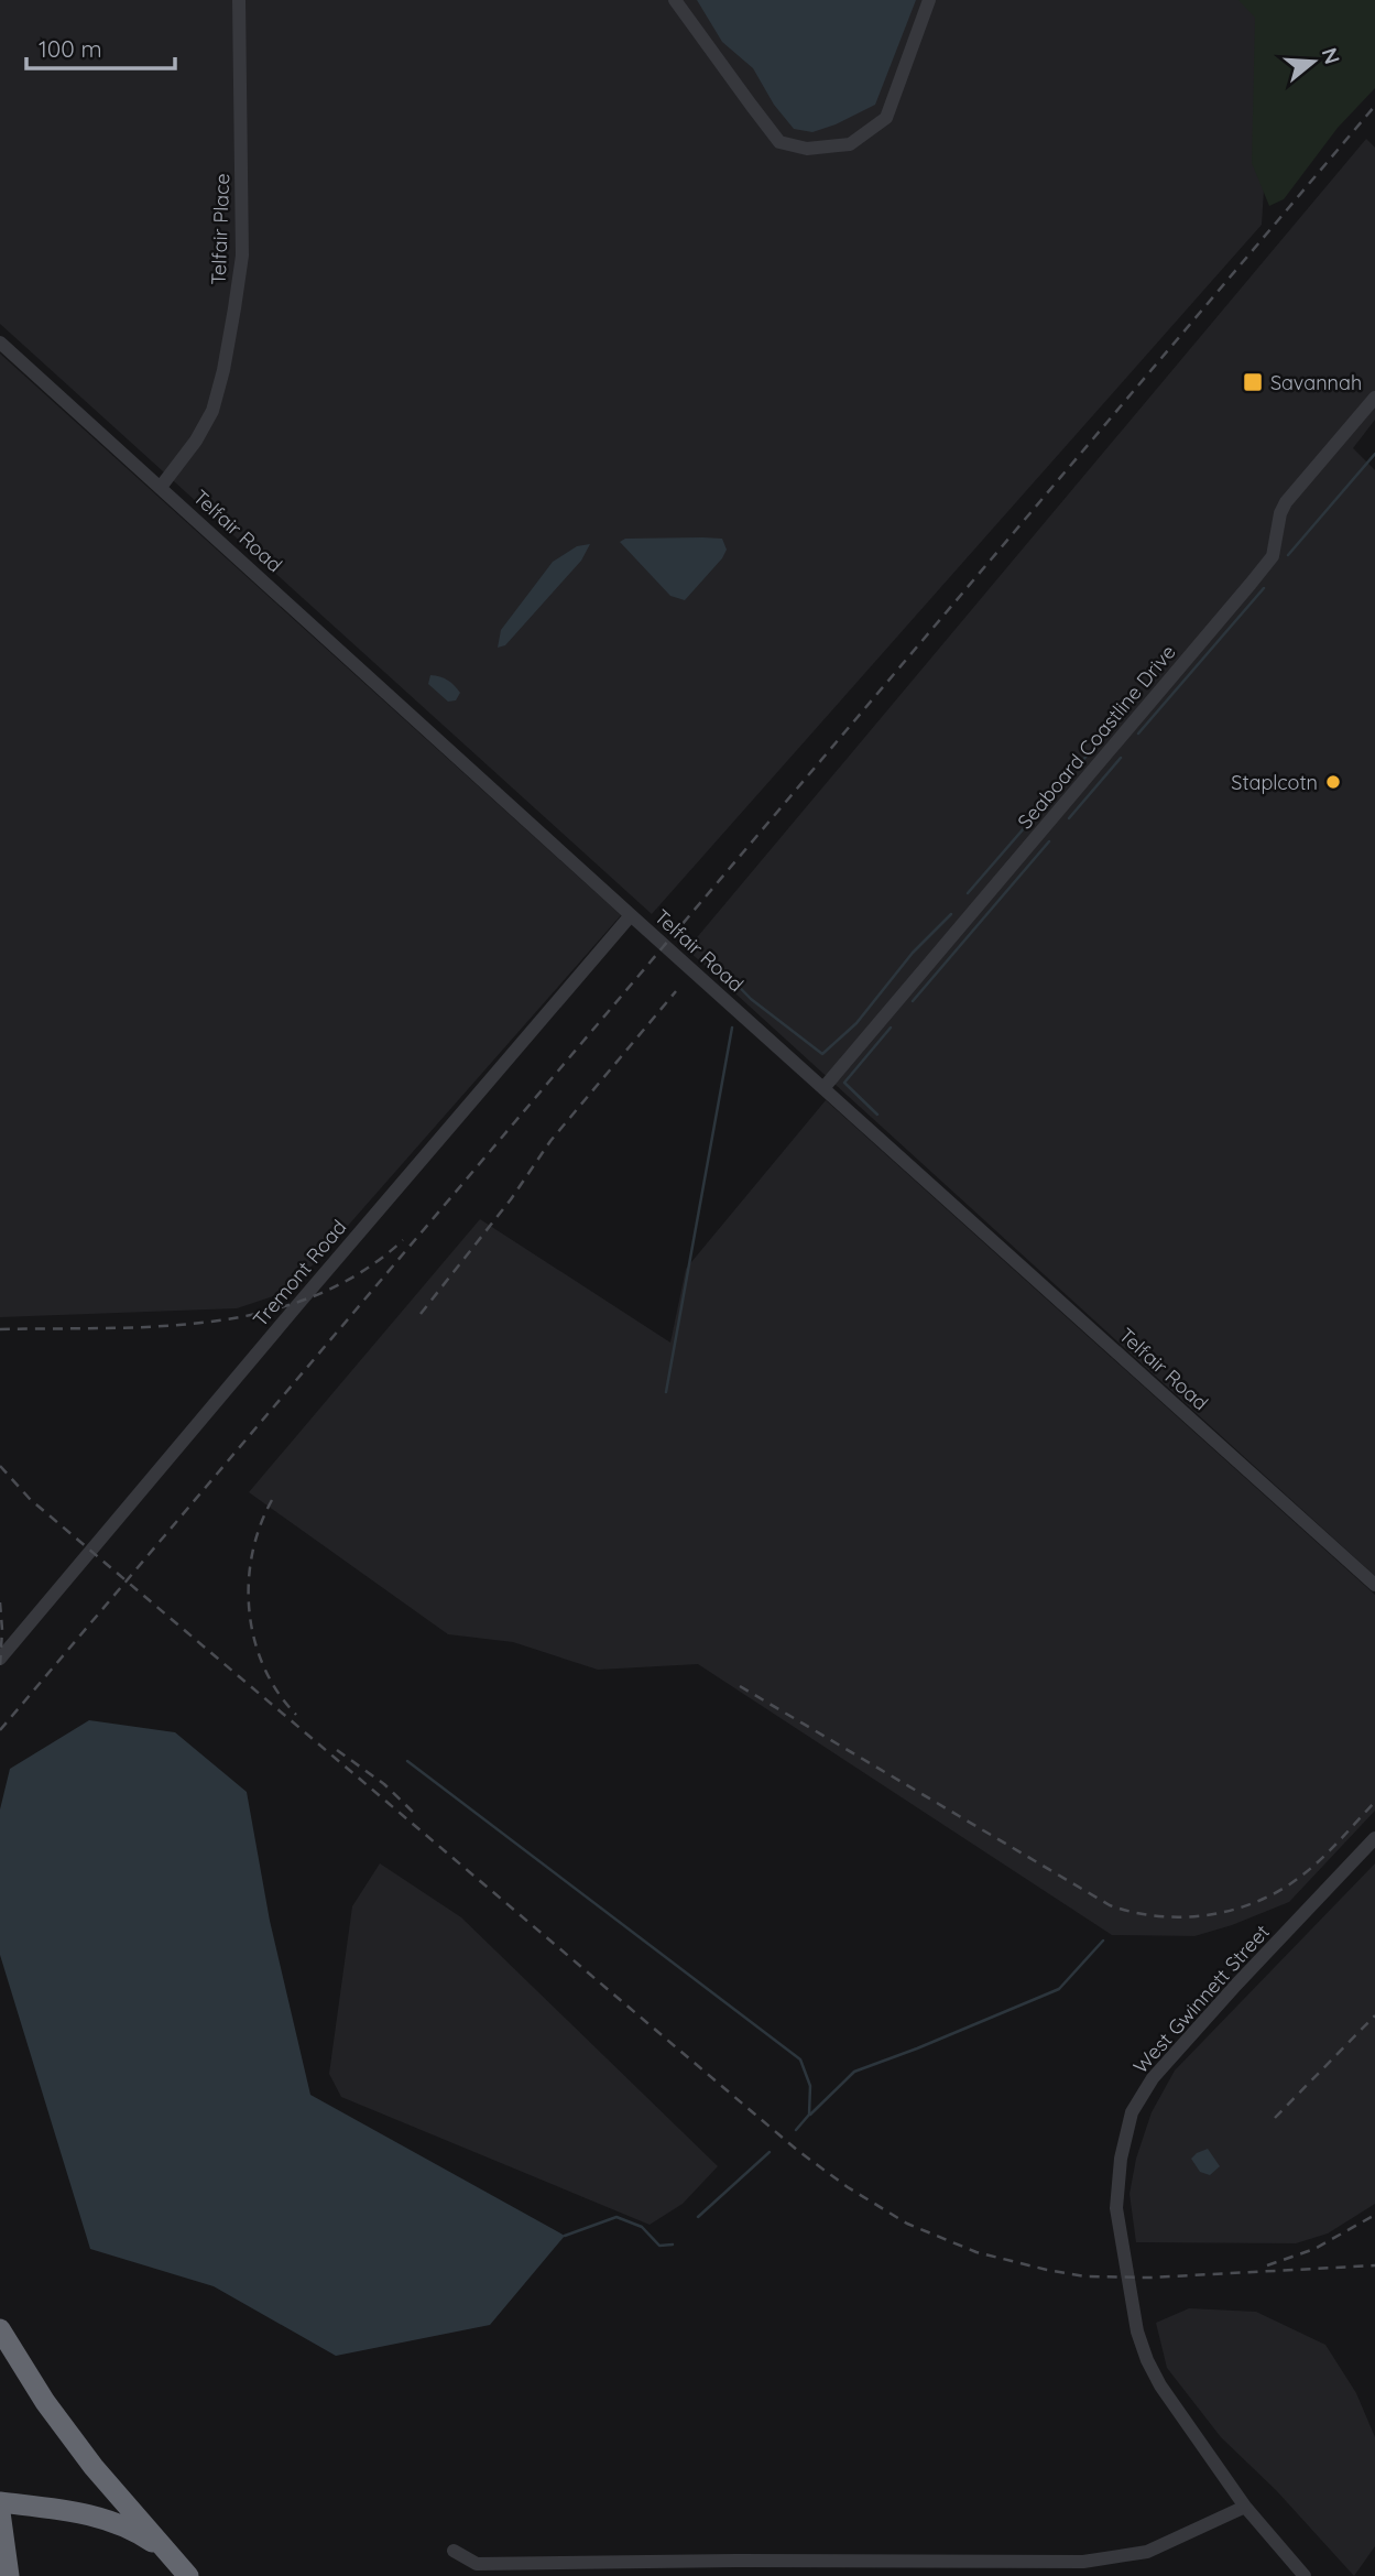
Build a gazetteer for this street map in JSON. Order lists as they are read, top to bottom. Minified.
{"streets":{"street":["Telfair Place","Telfair Road","Seaboard Coastline Drive","Tremont Road","West Gwinnett Street"]},"crossings":[["Telfair Place","Telfair Road"],["Telfair Road","Seaboard Coastline Drive"],["Telfair Road","Tremont Road"]],"places":{"transit":["Savannah"],"other":["Staplcotn"]},"scale_bar":"100 m","north":"right"}
